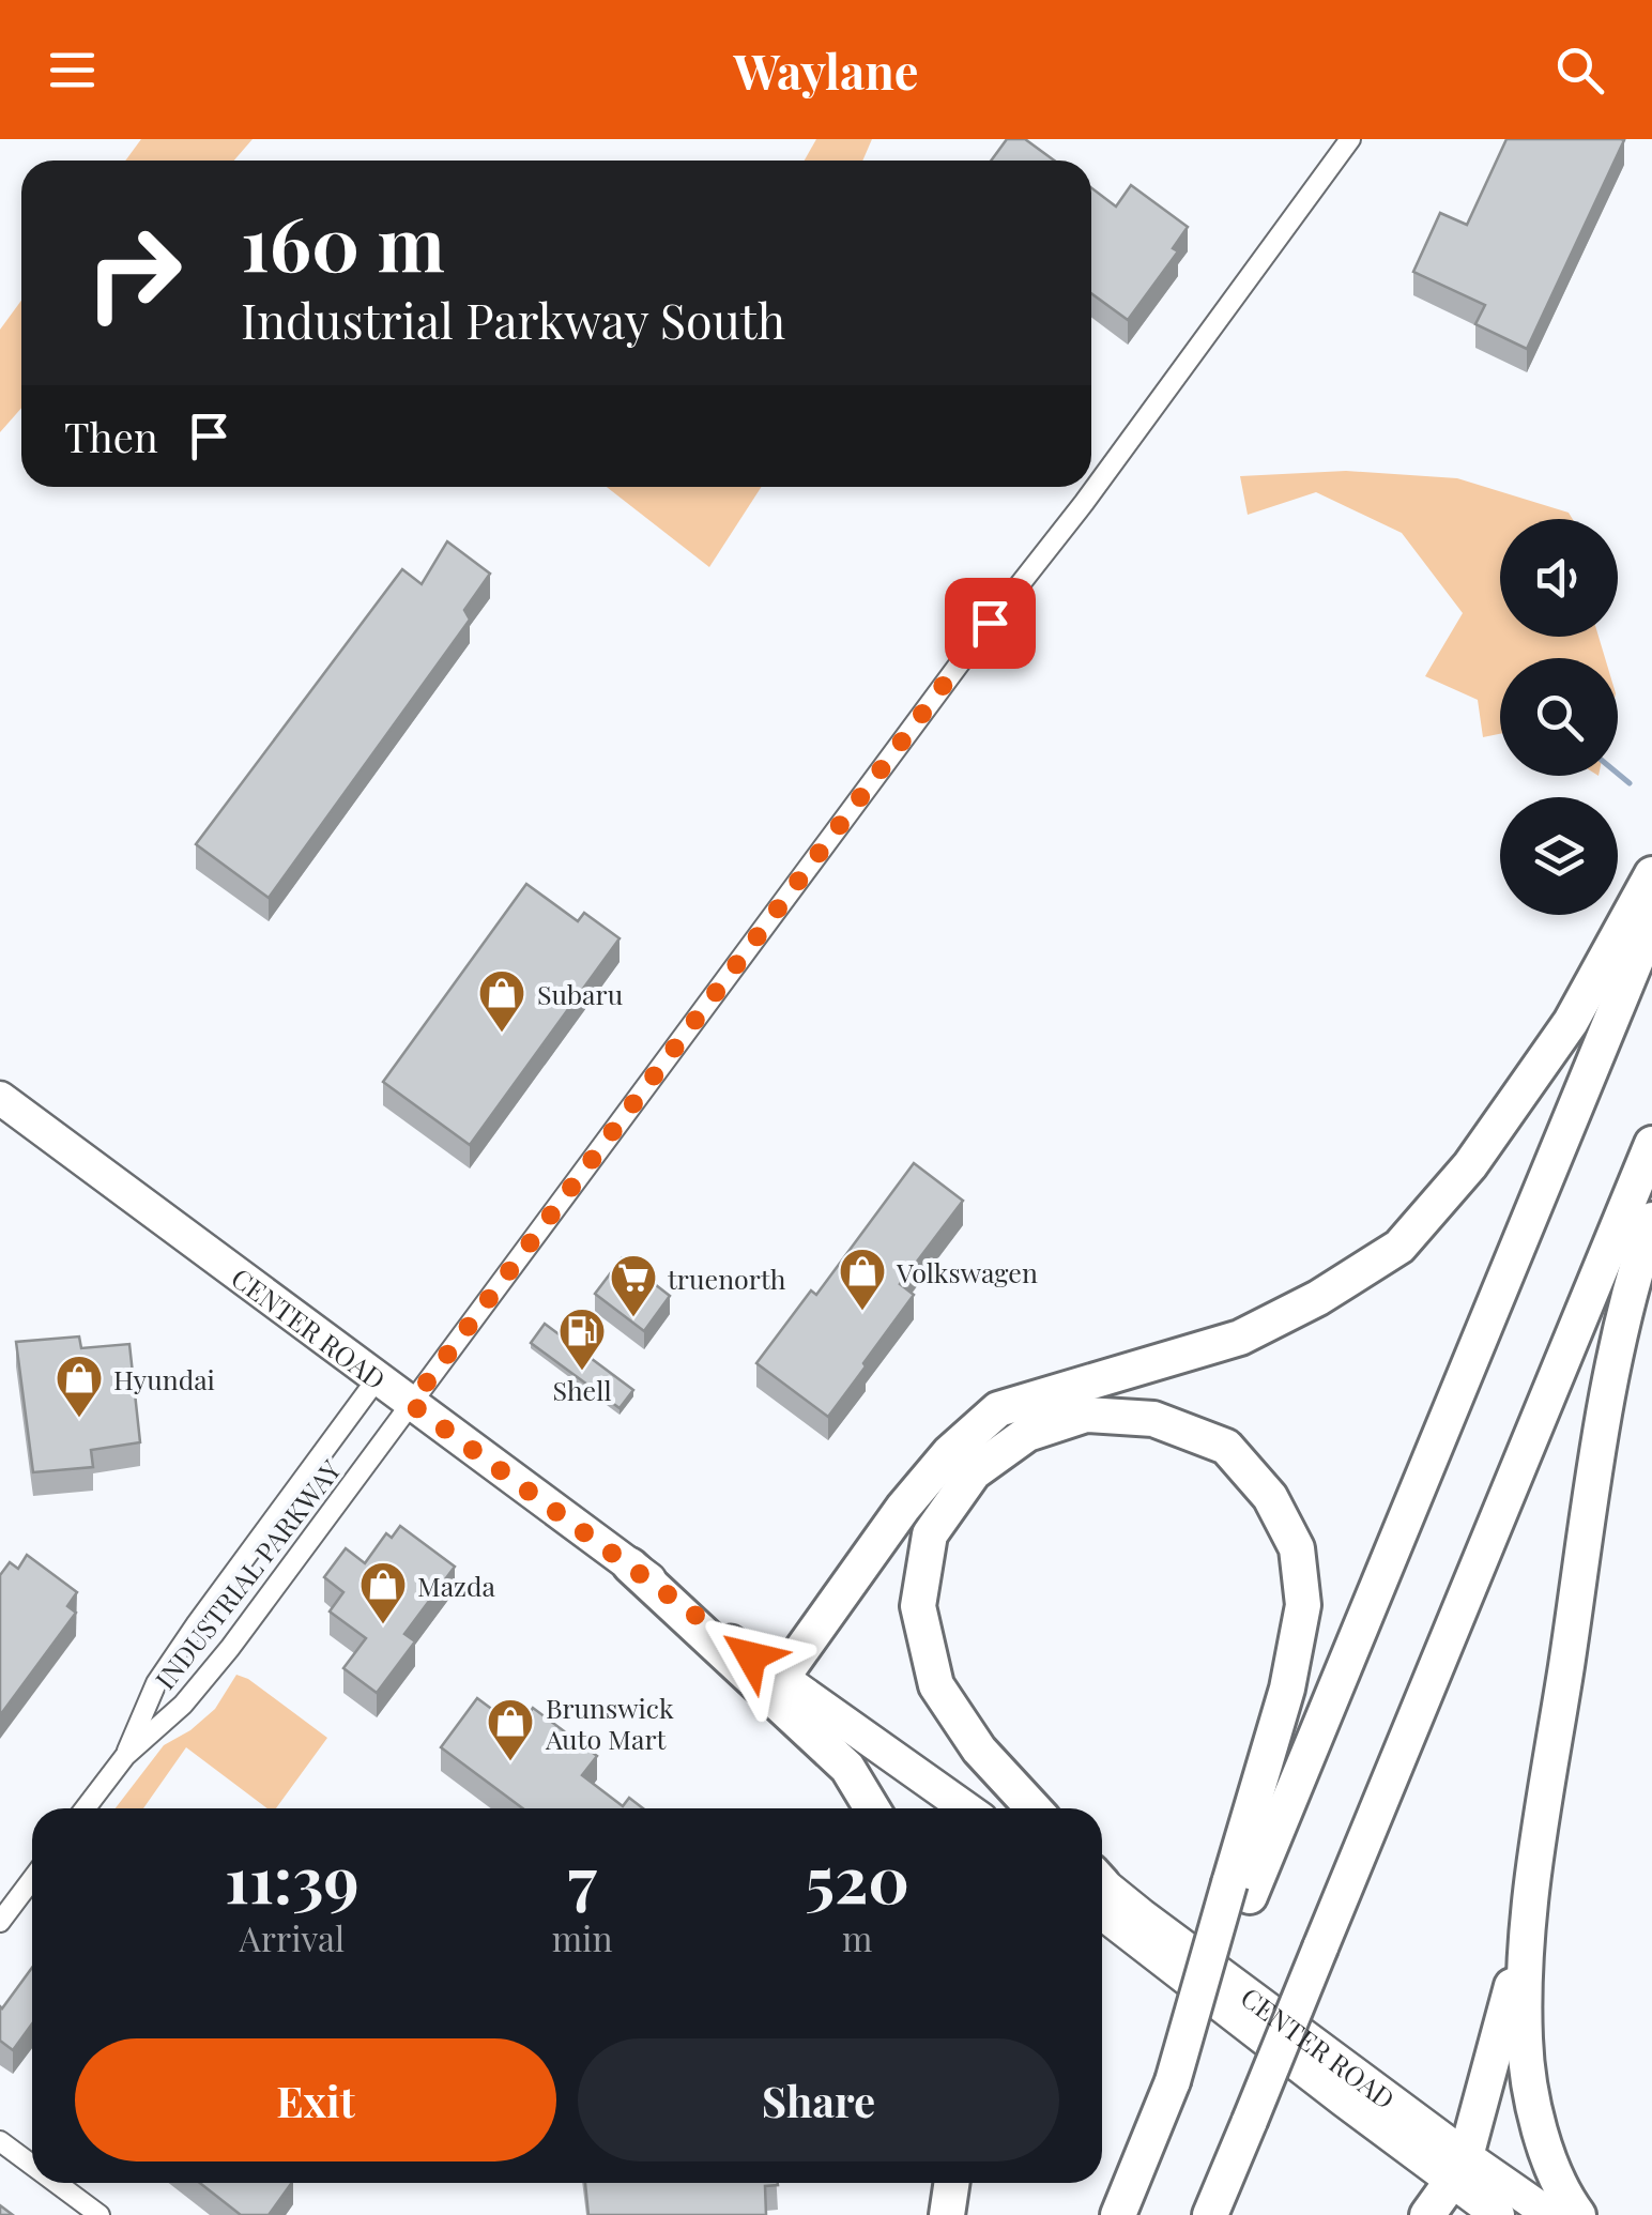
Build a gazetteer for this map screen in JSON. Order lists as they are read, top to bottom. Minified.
{"streets":{"main road":["CENTER ROAD"],"street":["INDUSTRIAL PARKWAY"]},"crossings":[["CENTER ROAD","INDUSTRIAL PARKWAY"]],"places":{"shop":["Subaru","Volkswagen","Hyundai","Mazda","Brunswick Auto Mart"],"supermarket":["truenorth"],"fuel station":["Shell"]},"page":{"header":"Waylane","turn":["160 m","Industrial Parkway South"],"then":"Then","eta":["11:39","Arrival","7","min","520","m"],"buttons":["Exit","Share"]}}
